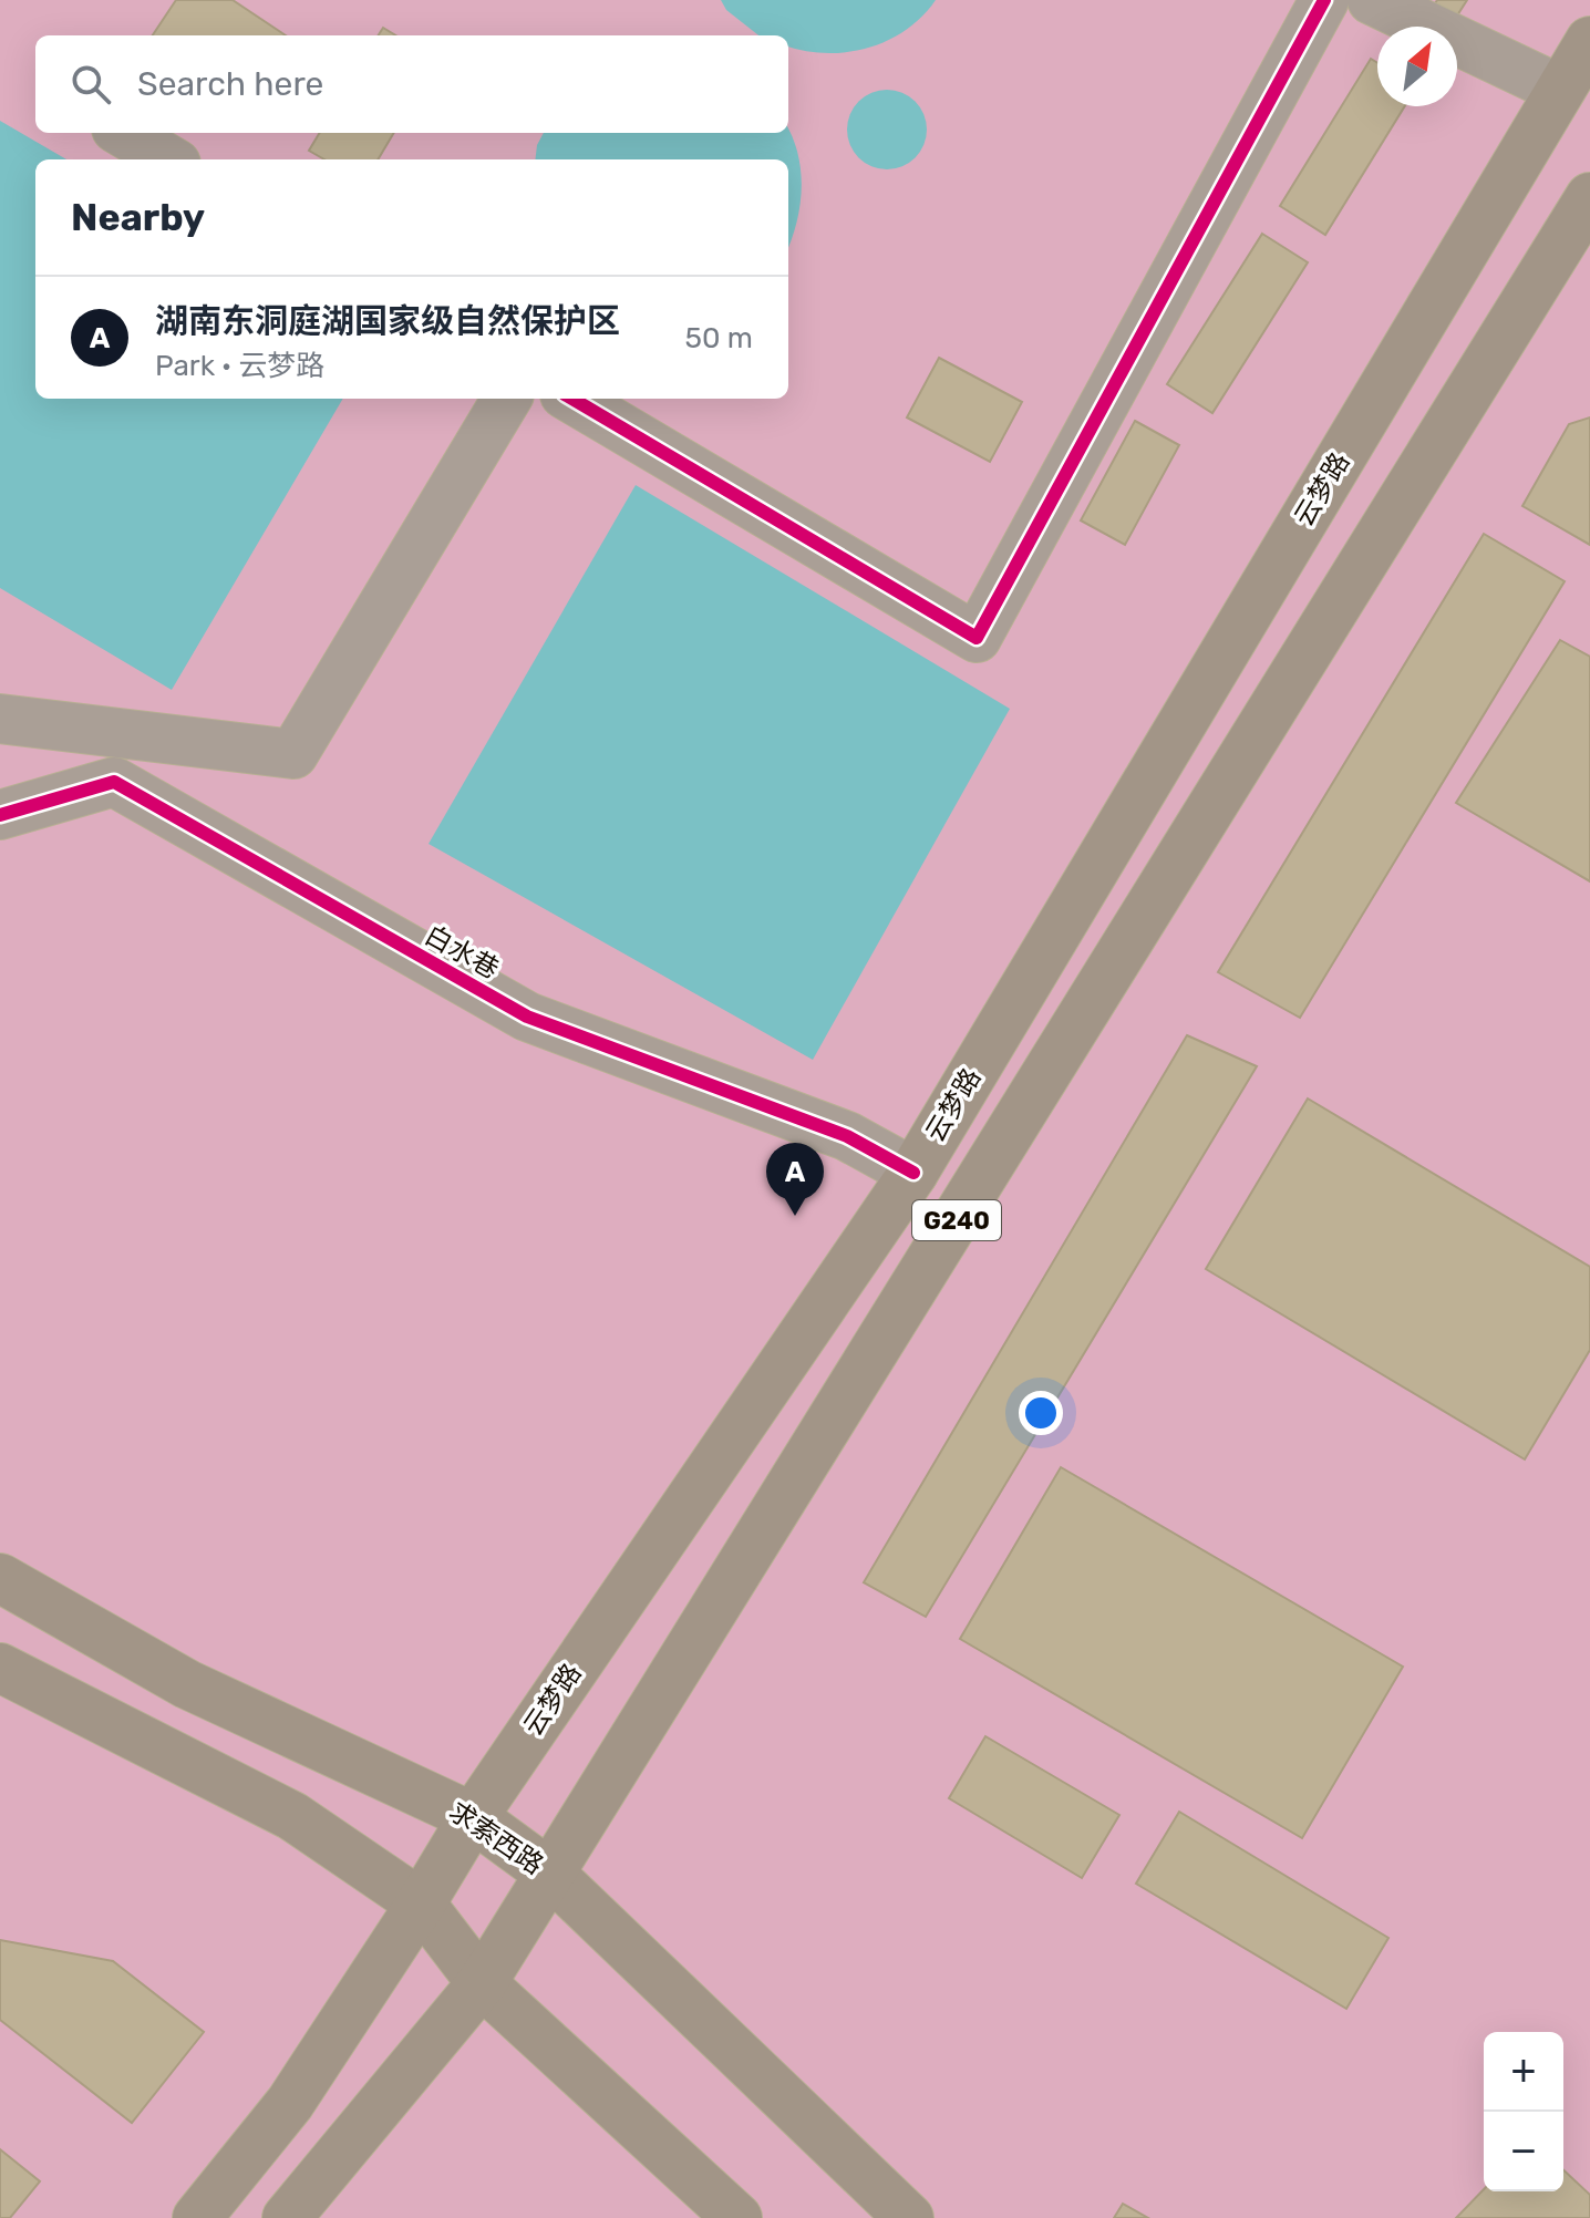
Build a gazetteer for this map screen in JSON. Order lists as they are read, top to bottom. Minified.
{"streets":{"main road":["云梦路","G240","求索西路"],"street":["白水巷"]},"crossings":[["云梦路","白水巷"],["云梦路","求索西路"],["G240","求索西路"]],"north":"top right","page":{"search":"Search here","heading":"Nearby","list":[{"mark":"A","name":"湖南东洞庭湖国家级自然保护区","note":"Park · 云梦路","value":"50 m"}],"pins":"A","map_buttons":["+","−"]}}
